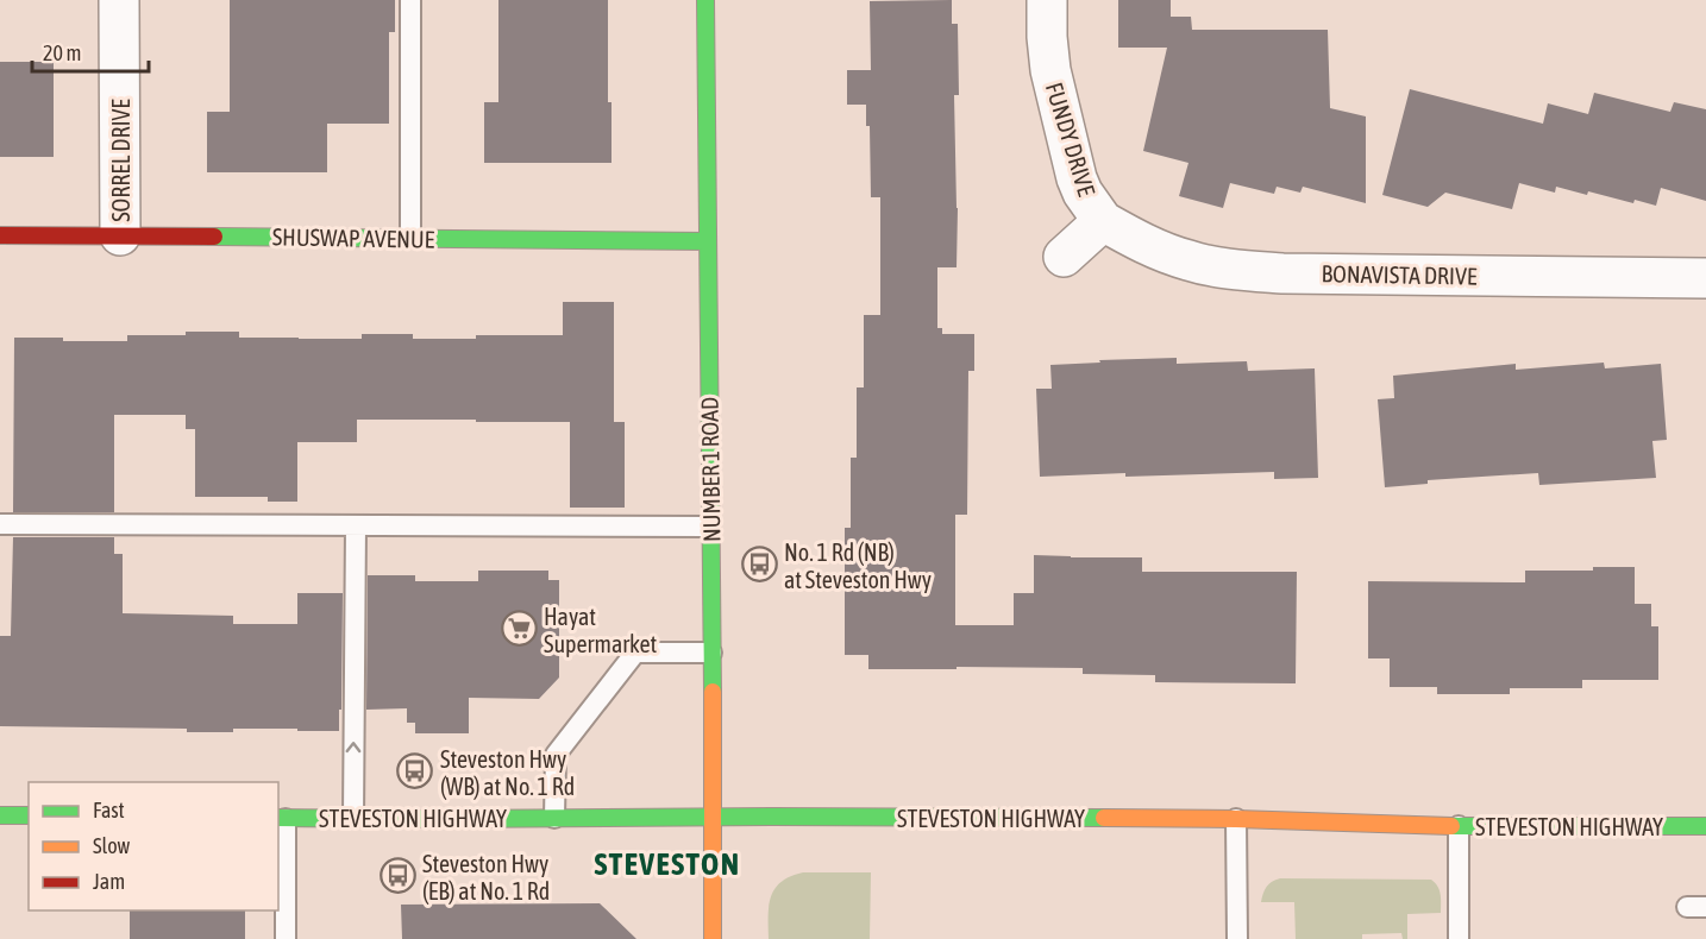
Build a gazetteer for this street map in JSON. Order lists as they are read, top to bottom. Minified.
{"streets":{"main road":["SHUSWAP AVENUE","NUMBER 1 ROAD","STEVESTON HIGHWAY"],"street":["FUNDY DRIVE","SORREL DRIVE","BONAVISTA DRIVE"]},"crossings":[["FUNDY DRIVE","BONAVISTA DRIVE"],["SORREL DRIVE","SHUSWAP AVENUE"],["SHUSWAP AVENUE","NUMBER 1 ROAD"],["NUMBER 1 ROAD","STEVESTON HIGHWAY"]],"districts":["STEVESTON"],"places":{"bus stop":["No. 1 Rd (NB) at Steveston Hwy","Steveston Hwy (WB) at No. 1 Rd","Steveston Hwy (EB) at No. 1 Rd"],"supermarket":["Hayat Supermarket"]},"legend":["Fast","Slow","Jam"],"scale_bar":"20 m"}
